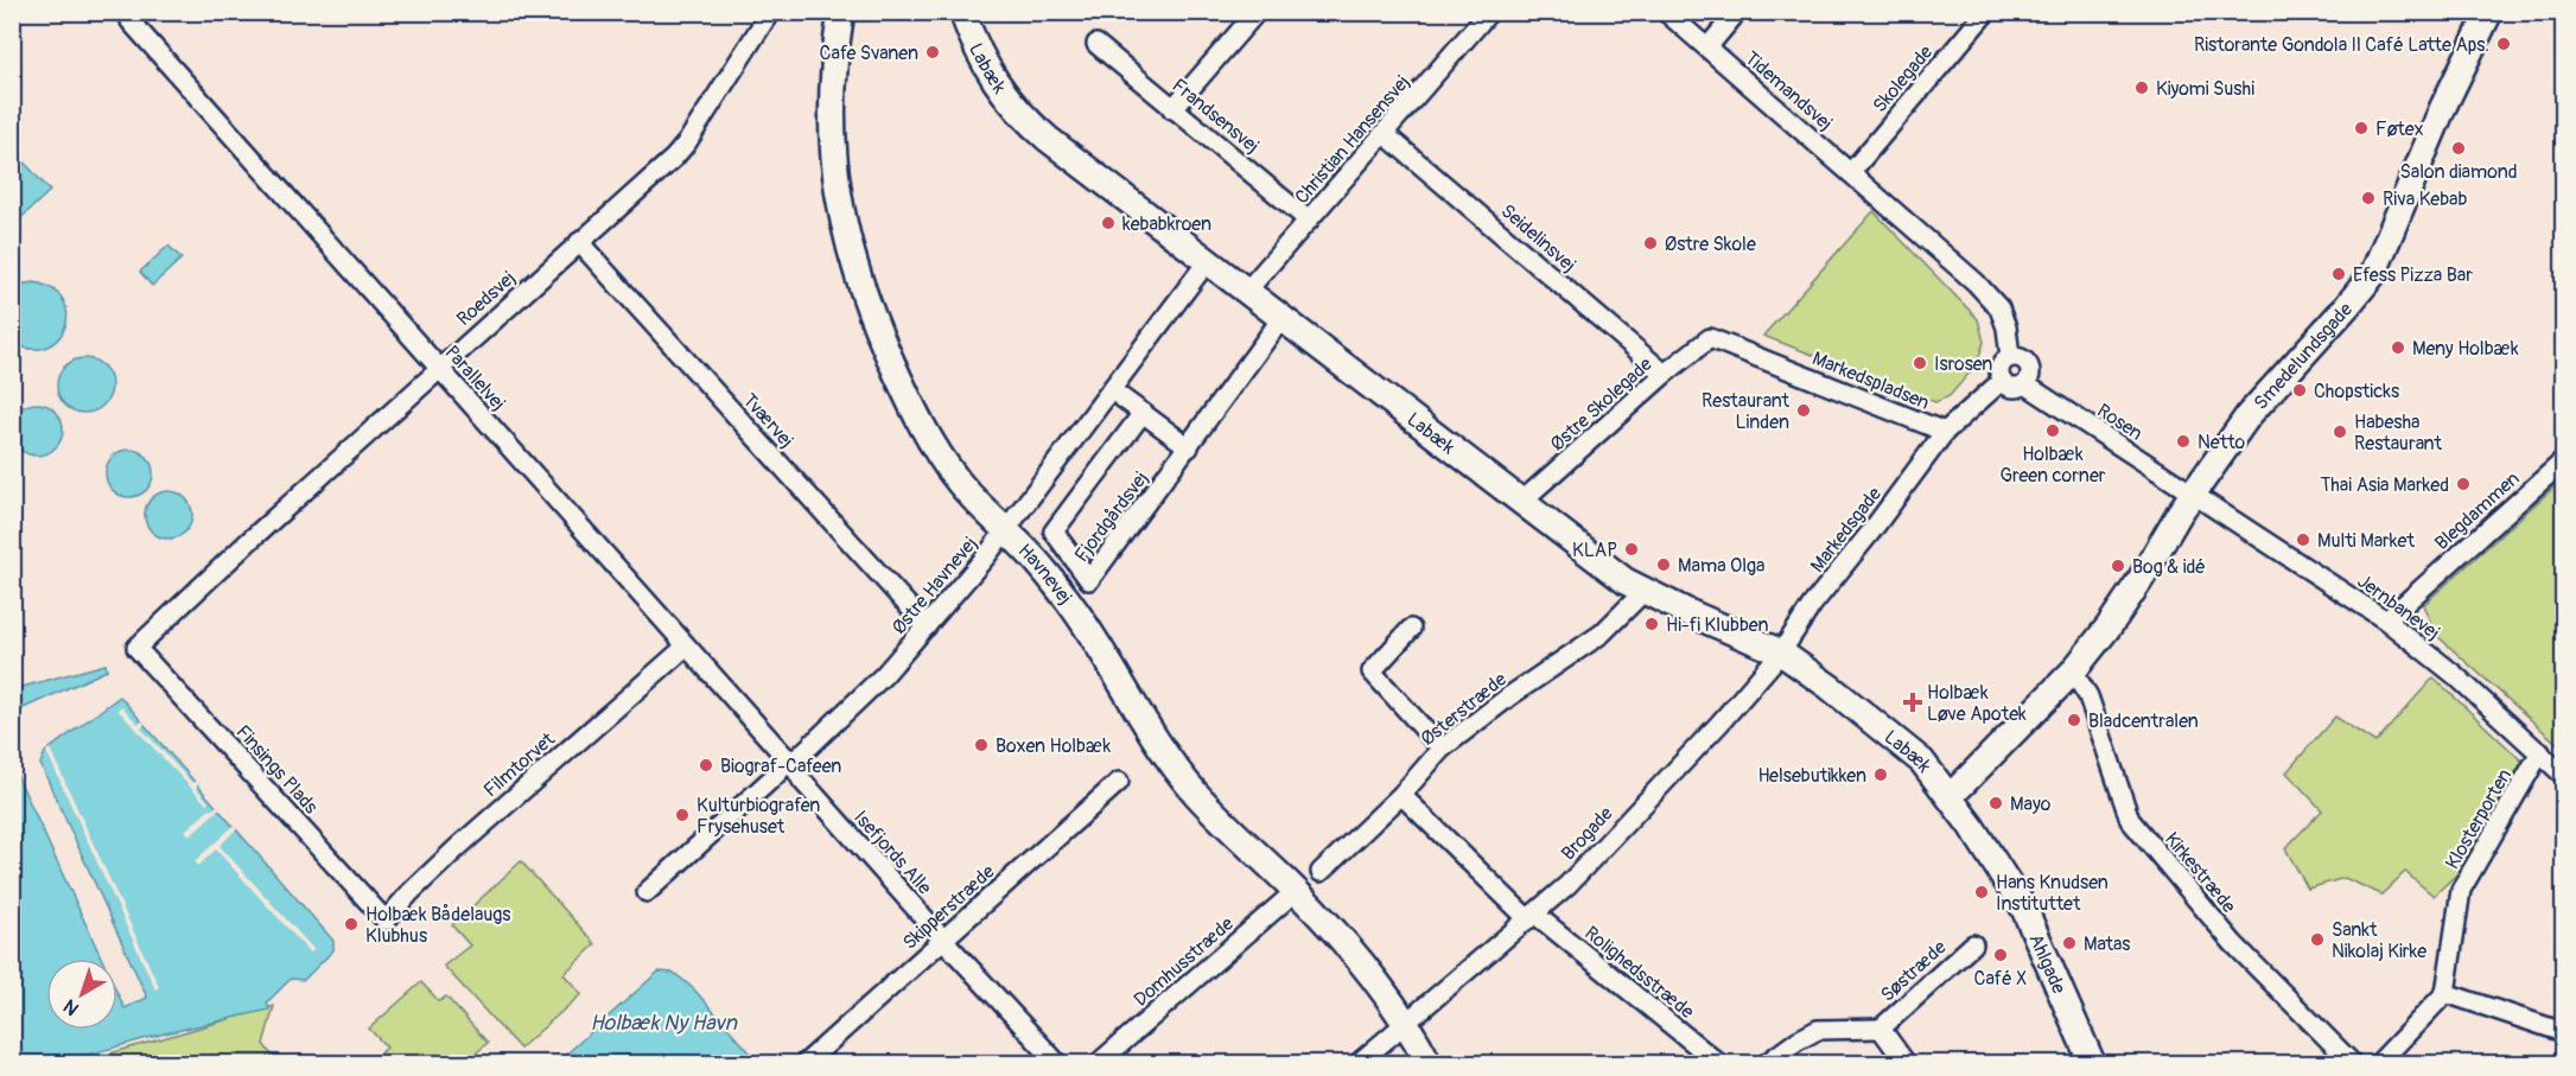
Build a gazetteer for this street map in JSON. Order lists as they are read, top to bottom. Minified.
{"streets":{"street":["Labæk","Skolegade","Tidemandsvej","Frandsensvej","Christian Hansensvej","Seidelinsvej","Roedsvej","Smedelundsgade","Parallelvej","Markedspladsen","Østre Skolegade","Tværvej","Rosen","Blegdammen","Fjordgårdsvej","Markedsgade","Havnevej","Østre Havnevej","Jernbanevej","Østerstræde","Filmtorvet","Finsings Plads","Klosterporten","Brogade","Isefjords Alle","Kirkestræde","Skipperstræde","Domhusstræde","Ahlgade","Søstræde","Rolighedsstræde"]},"crossings":[["Labæk","Christian Hansensvej"],["Labæk","Smedelundsgade"],["Labæk","Østre Skolegade"],["Labæk","Fjordgårdsvej"],["Labæk","Markedsgade"],["Labæk","Østre Havnevej"],["Labæk","Østerstræde"],["Labæk","Brogade"],["Labæk","Ahlgade"],["Skolegade","Tidemandsvej"],["Frandsensvej","Christian Hansensvej"],["Christian Hansensvej","Seidelinsvej"],["Seidelinsvej","Østre Skolegade"],["Roedsvej","Parallelvej"],["Roedsvej","Tværvej"],["Roedsvej","Finsings Plads"],["Smedelundsgade","Rosen"],["Smedelundsgade","Jernbanevej"],["Smedelundsgade","Kirkestræde"],["Smedelundsgade","Ahlgade"],["Parallelvej","Østre Havnevej"],["Parallelvej","Filmtorvet"],["Parallelvej","Isefjords Alle"],["Markedspladsen","Østre Skolegade"],["Markedspladsen","Rosen"],["Markedspladsen","Markedsgade"],["Tværvej","Østre Havnevej"],["Rosen","Jernbanevej"],["Blegdammen","Jernbanevej"],["Markedsgade","Brogade"],["Havnevej","Østre Havnevej"],["Havnevej","Brogade"],["Havnevej","Domhusstræde"],["Østre Havnevej","Isefjords Alle"],["Jernbanevej","Klosterporten"],["Østerstræde","Rolighedsstræde"],["Filmtorvet","Finsings Plads"],["Brogade","Rolighedsstræde"],["Isefjords Alle","Skipperstræde"]],"water":["Holbæk Ny Havn"],"places":{"other":["Ristorante Gondola Il Café Latte Aps.","Cafe Svanen","Kiyomi Sushi","Føtex","Salon diamond","Riva Kebab","kebabkroen","Østre Skole","Efess Pizza Bar","Meny Holbæk","Isrosen","Chopsticks","Restaurant Linden","Holbæk Green corner","Habesha Restaurant","Netto","Thai Asia Marked","Multi Market","KLAP","Mama Olga","Bog & idé","Hi-fi Klubben","Bladcentralen","Boxen Holbæk","Biograf-Cafeen","Helsebutikken","Mayo","Kulturbiografen Frysehuset","Hans Knudsen Instituttet","Holbæk Bådelaugs Klubhus","Sankt Nikolaj Kirke","Matas","Café X"],"health":["Holbæk Løve Apotek"]},"north":"bottom left"}
